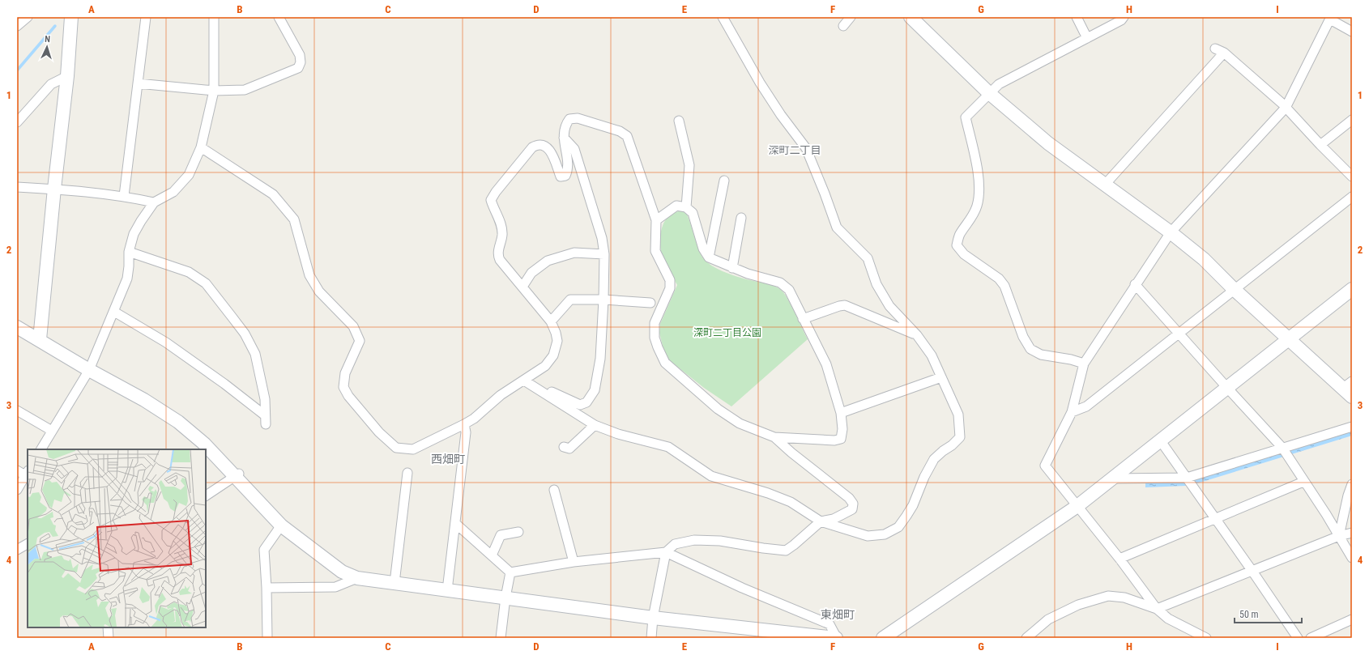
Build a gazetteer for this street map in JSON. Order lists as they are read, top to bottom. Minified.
{"districts":["深町二丁目","西畑町","東畑町"],"parks":["深町二丁目公園"],"scale_bar":"50 m","north":"top","grid":{"columns":["A","B","C","D","E","F","G","H","I"],"rows":["1","2","3","4"]}}
